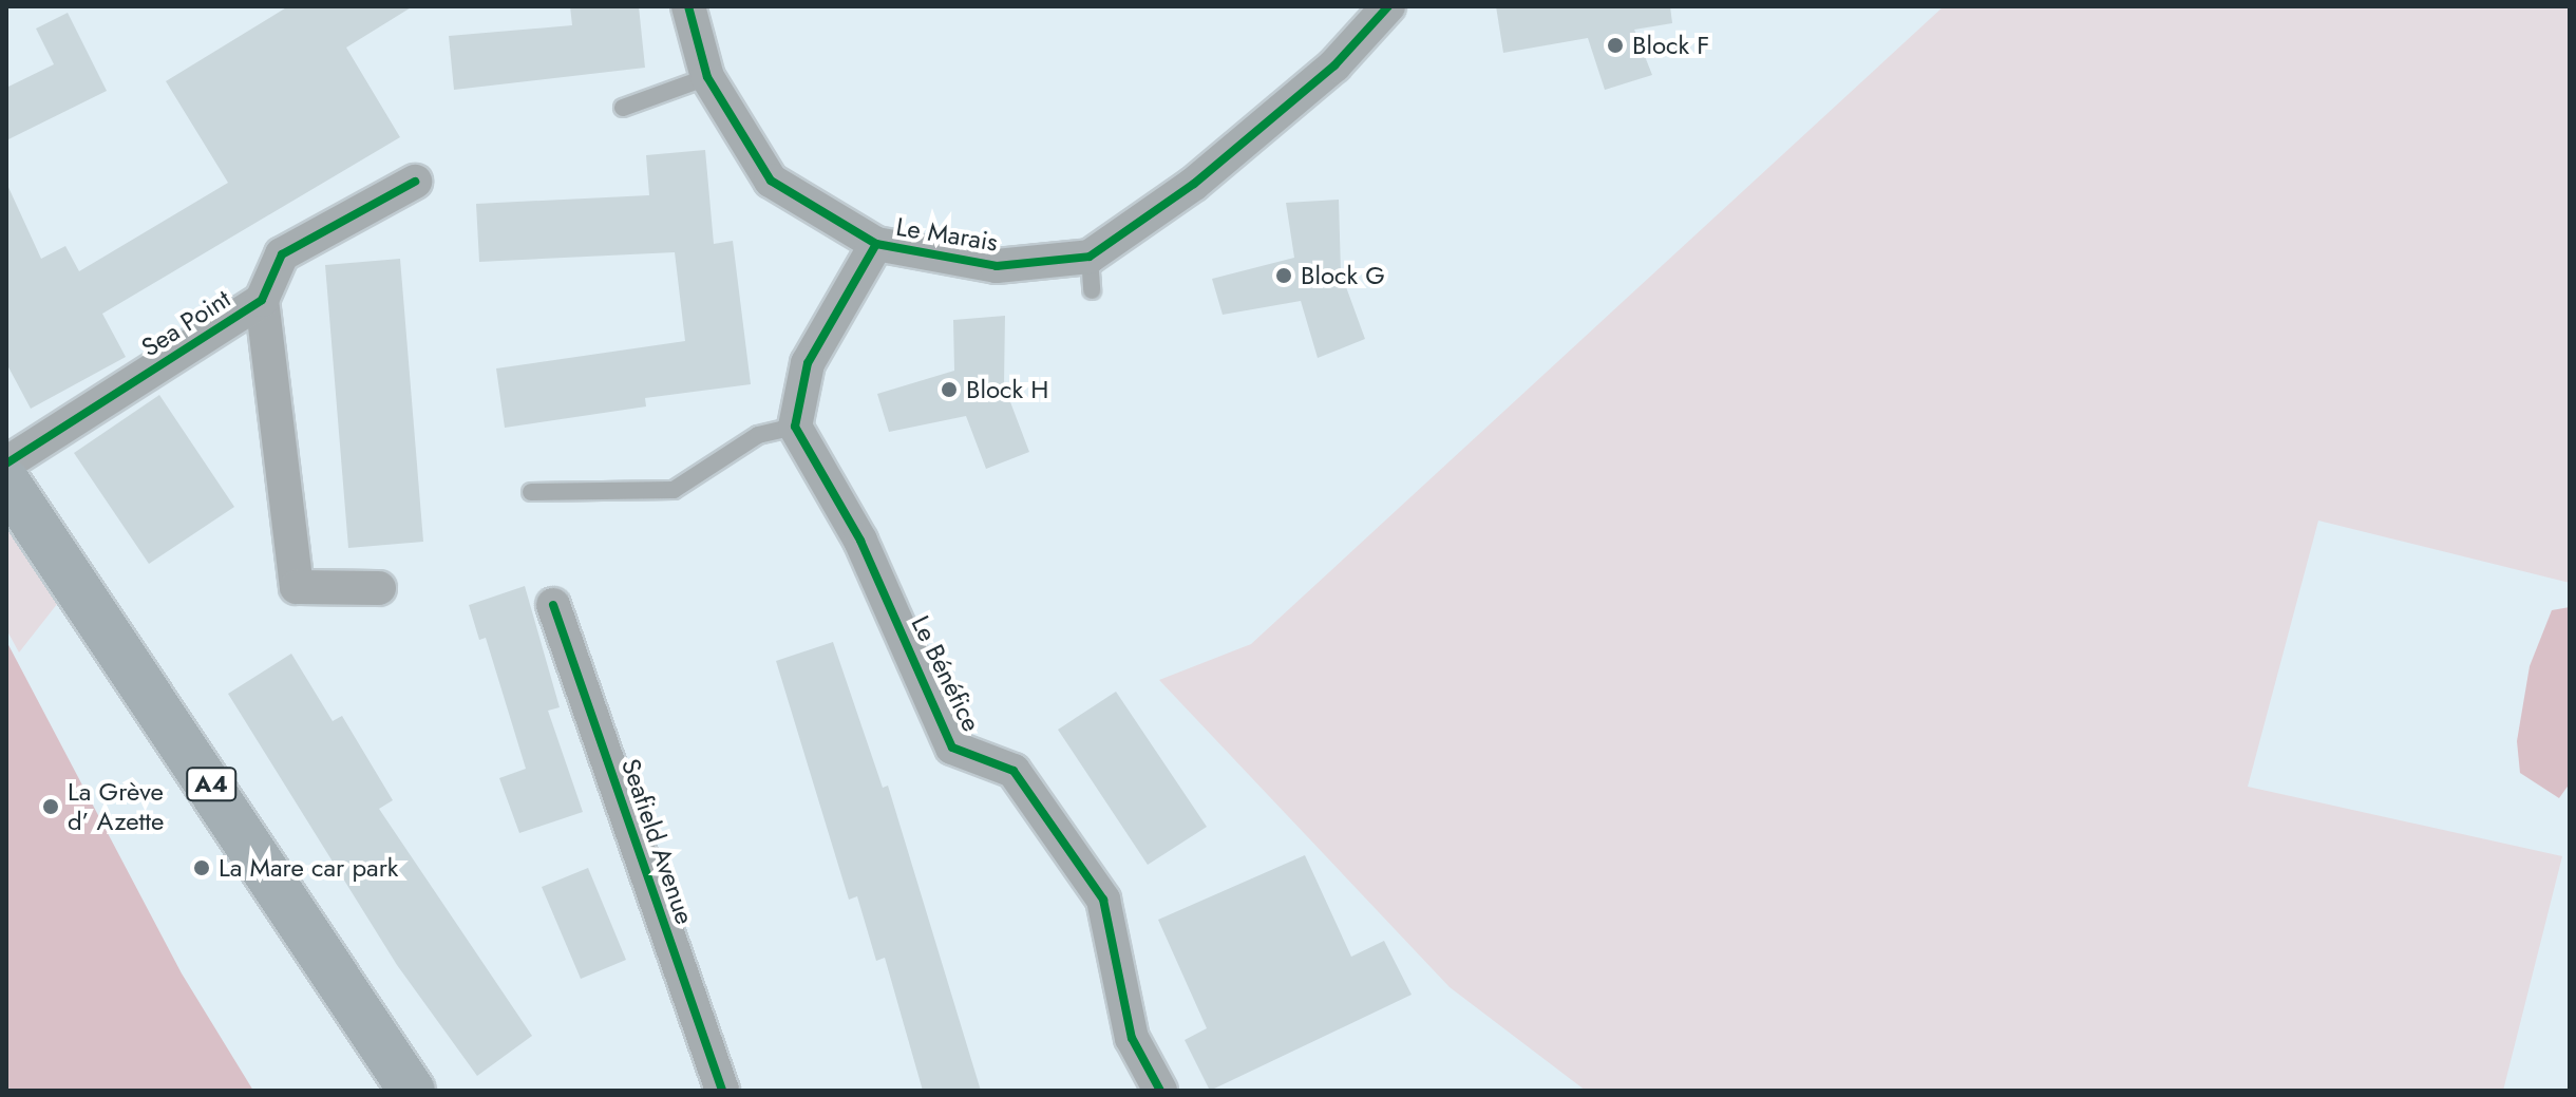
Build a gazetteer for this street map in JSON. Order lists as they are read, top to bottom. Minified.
{"streets":{"main road":["A4"],"street":["Le Marais","Sea Point","Le Bénéfice","Seafield Avenue"]},"places":["Block F","Block G","Block H","La Grève d’ Azette","La Mare car park"]}
